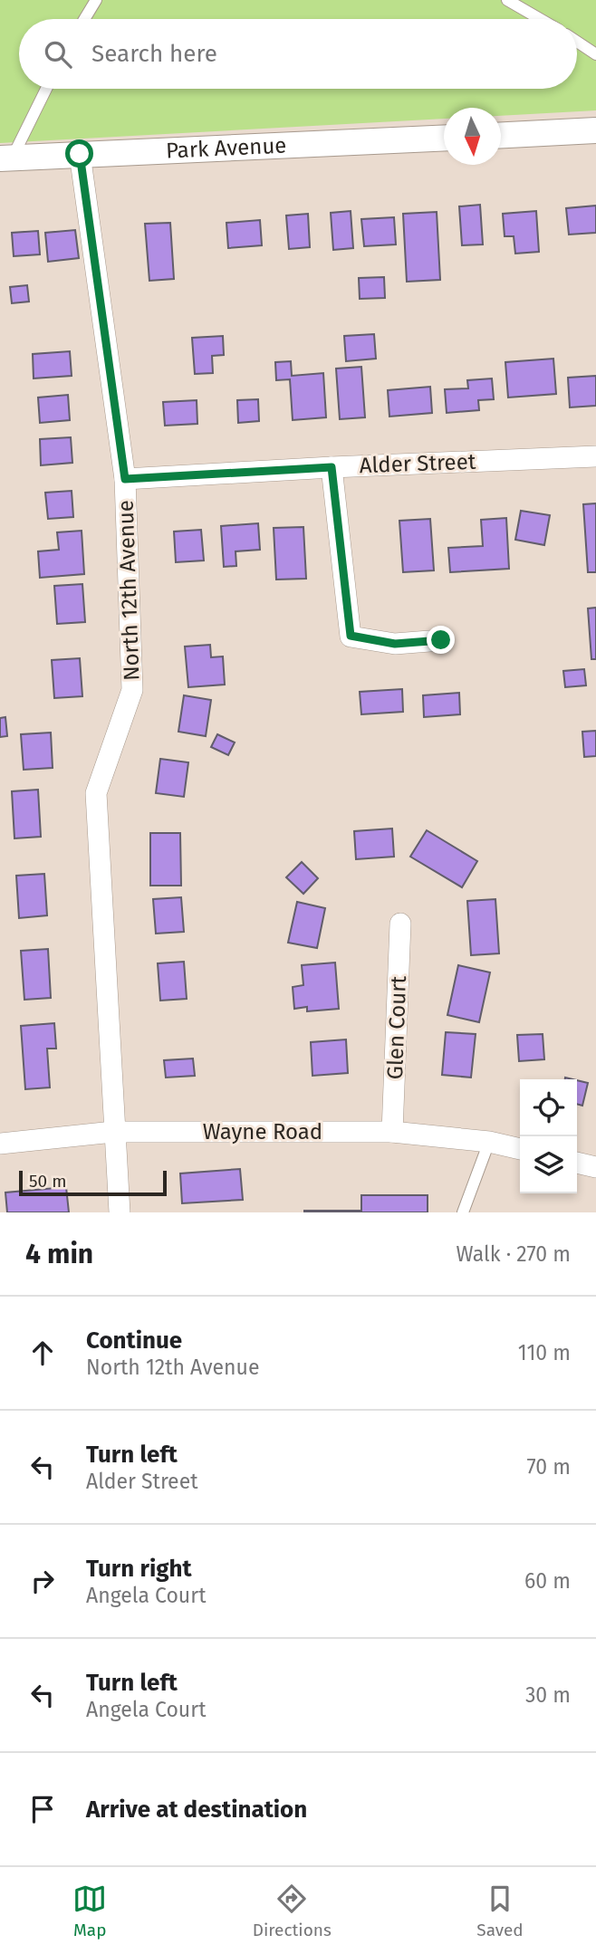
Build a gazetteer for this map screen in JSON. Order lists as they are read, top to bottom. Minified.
{"streets":{"street":["Park Avenue","Alder Street","North 12th Avenue","Glen Court","Wayne Road"]},"crossings":[["Park Avenue","North 12th Avenue"],["Alder Street","North 12th Avenue"],["North 12th Avenue","Wayne Road"],["Glen Court","Wayne Road"]],"scale_bar":"50 m","north":"bottom","page":{"search":"Search here","scale":"50 m","heading":["4 min","Walk · 270 m"],"list":[["Continue","North 12th Avenue","110 m"],["Turn left","Alder Street","70 m"],["Turn right","Angela Court","60 m"],["Turn left","Angela Court","30 m"],"Arrive at destination"],"nav":["Map","Directions","Saved"]}}
